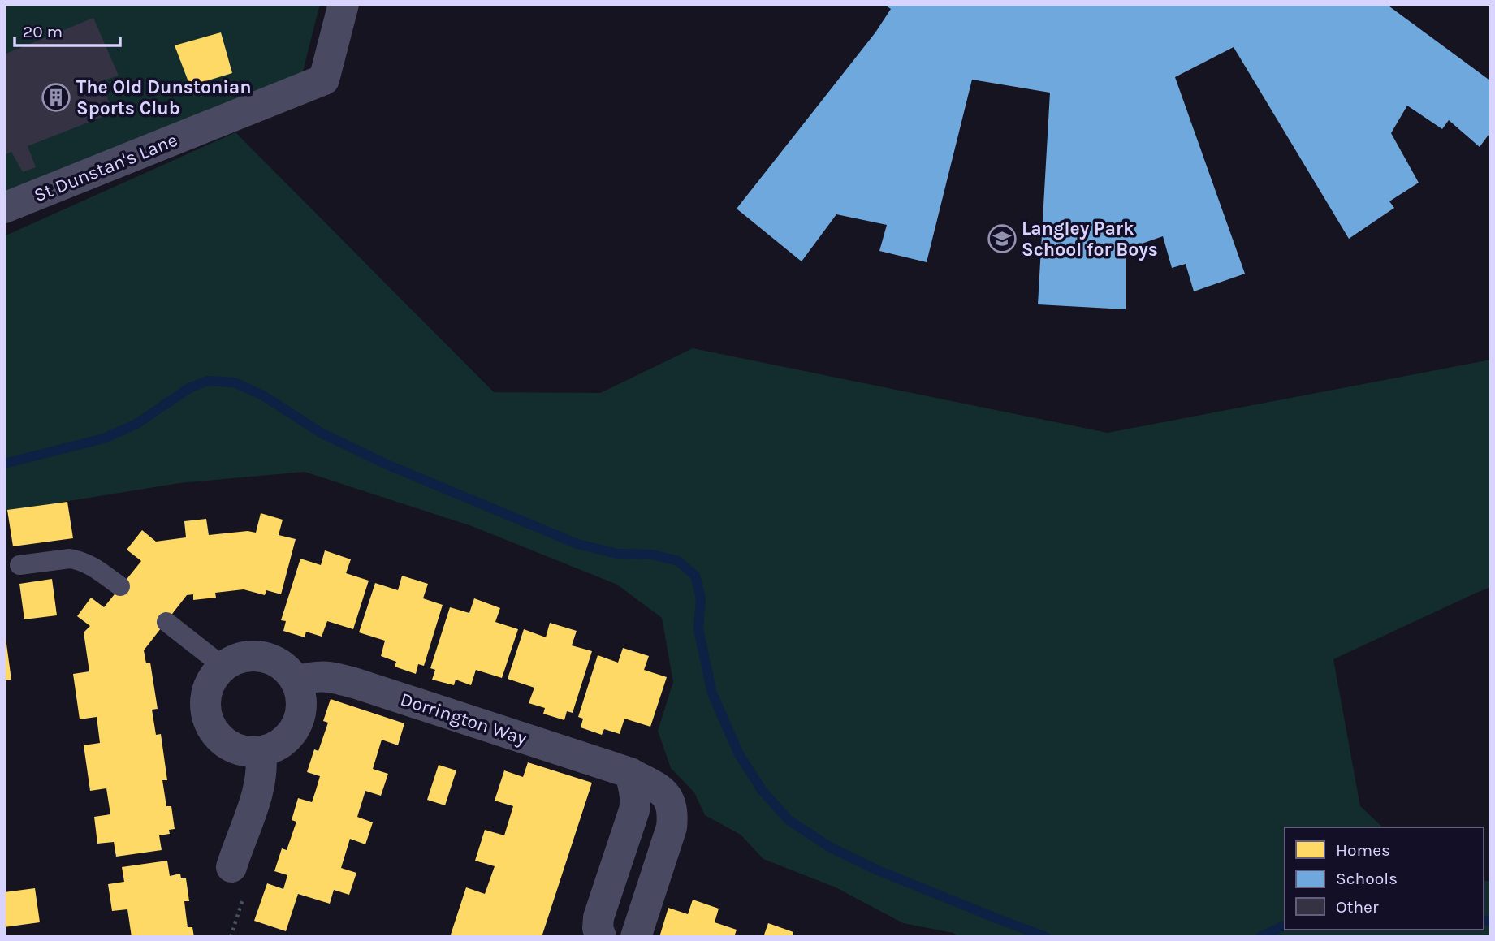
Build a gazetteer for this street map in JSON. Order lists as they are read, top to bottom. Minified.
{"streets":{"street":["St Dunstan's Lane","Dorrington Way"]},"places":{"building":["The Old Dunstonian Sports Club"],"school or university":["Langley Park School for Boys"]},"legend":["Homes","Schools","Other"],"scale_bar":"20 m"}
